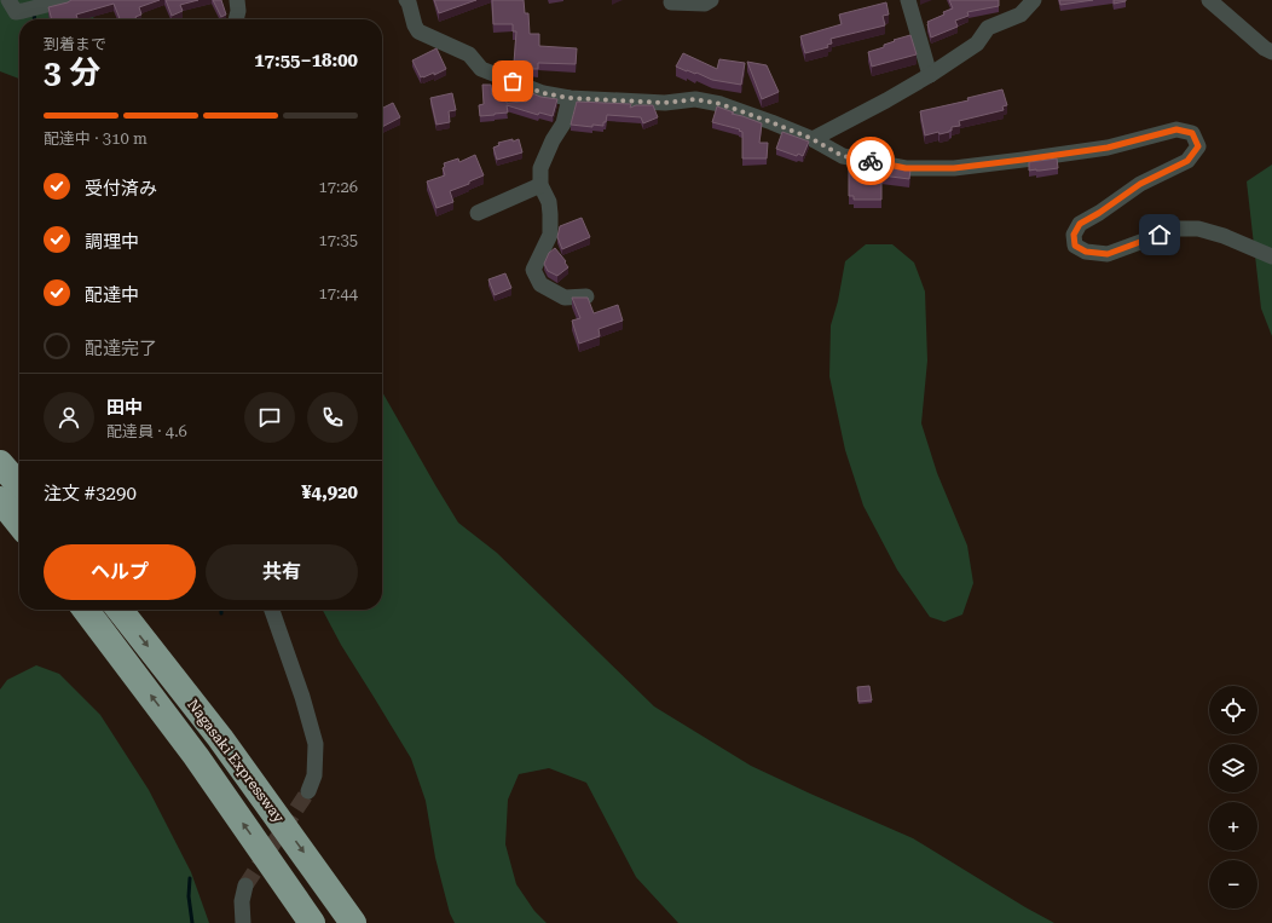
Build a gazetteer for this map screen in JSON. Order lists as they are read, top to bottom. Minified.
{"streets":{"highway":["Nagasaki Expressway"]},"page":{"heading":["3 分","到着まで","17:55–18:00"],"panel":["田中","配達員 · 4.6","注文 #3290","¥4,920"],"bar":"配達中 · 310 m","list":[["受付済み","17:26"],["調理中","17:35"],["配達中","17:44"],"配達完了"],"buttons":["ヘルプ","共有"],"map_buttons":["+","−"]}}
